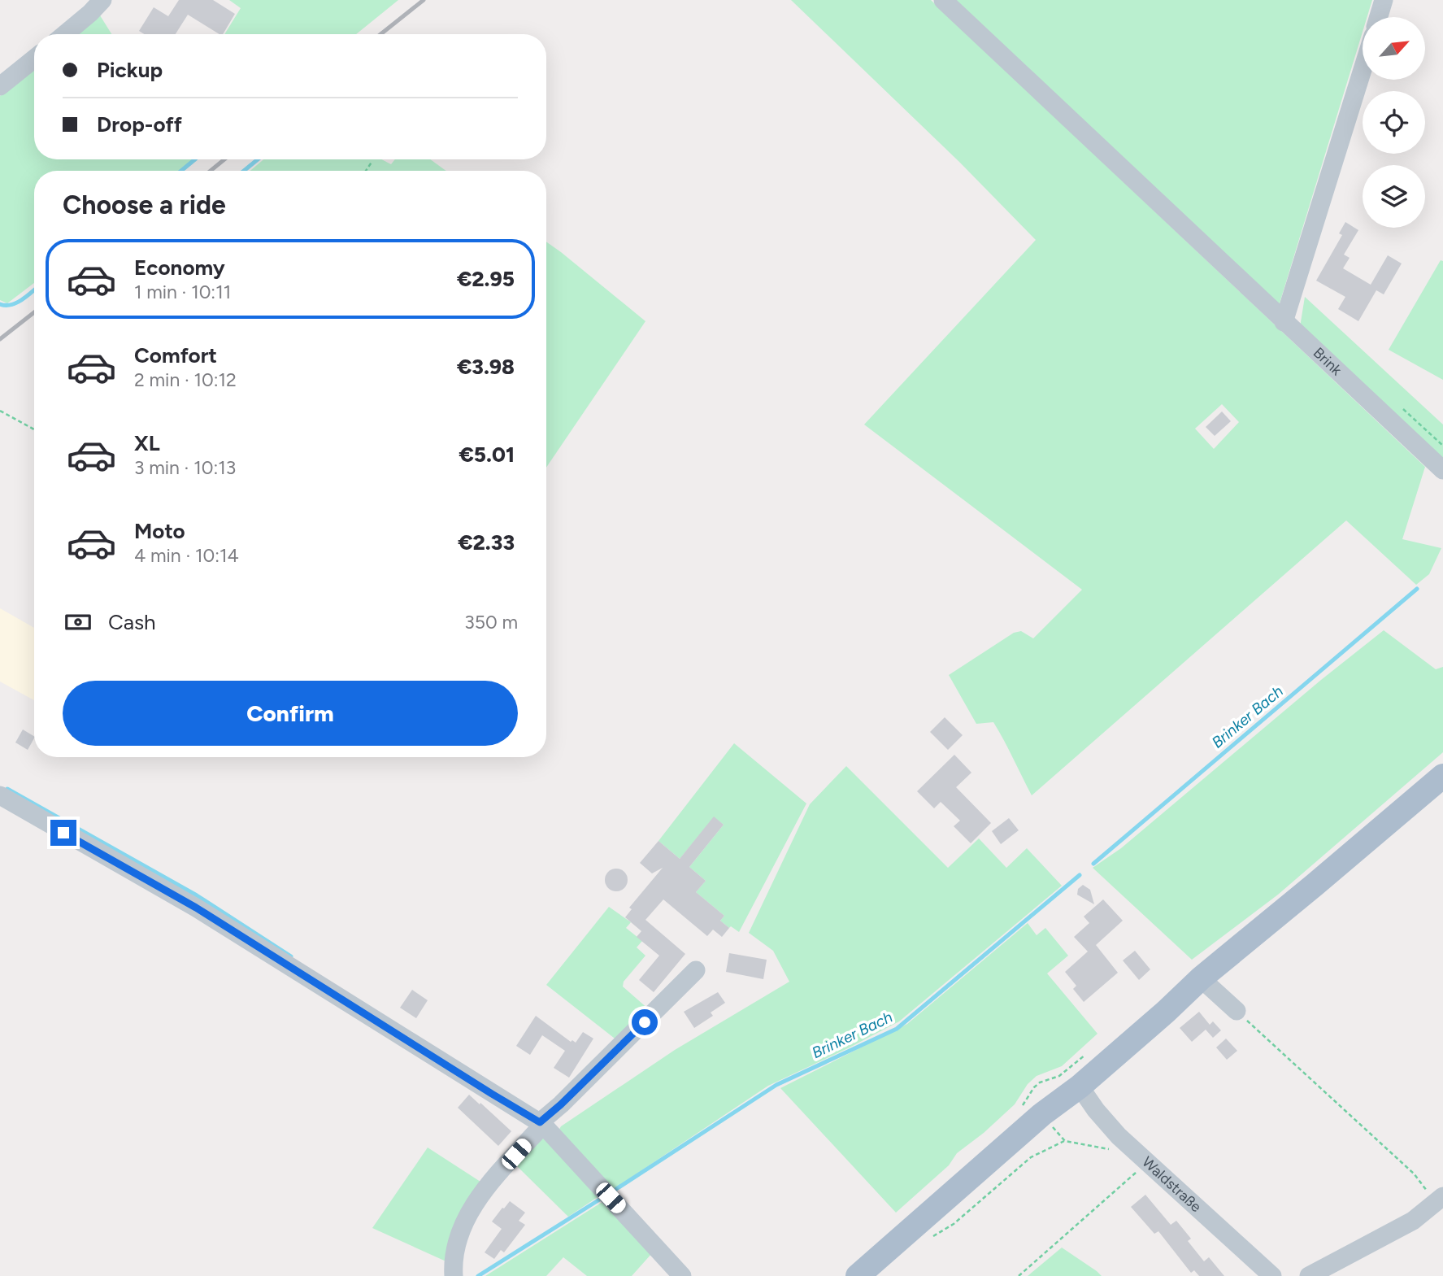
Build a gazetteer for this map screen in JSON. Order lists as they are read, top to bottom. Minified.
{"streets":{"street":["Brink","Waldstraße"]},"water":["Brinker Bach"],"north":"top right","page":{"banner":["Pickup","Drop-off"],"heading":"Choose a ride","list":[{"name":"Economy","note":"1 min · 10:11","value":"€2.95"},{"name":"Comfort","note":"2 min · 10:12","value":"€3.98"},{"name":"XL","note":"3 min · 10:13","value":"€5.01"},{"name":"Moto","note":"4 min · 10:14","value":"€2.33"}],"pay":["Cash","350 m"],"buttons":"Confirm"}}
